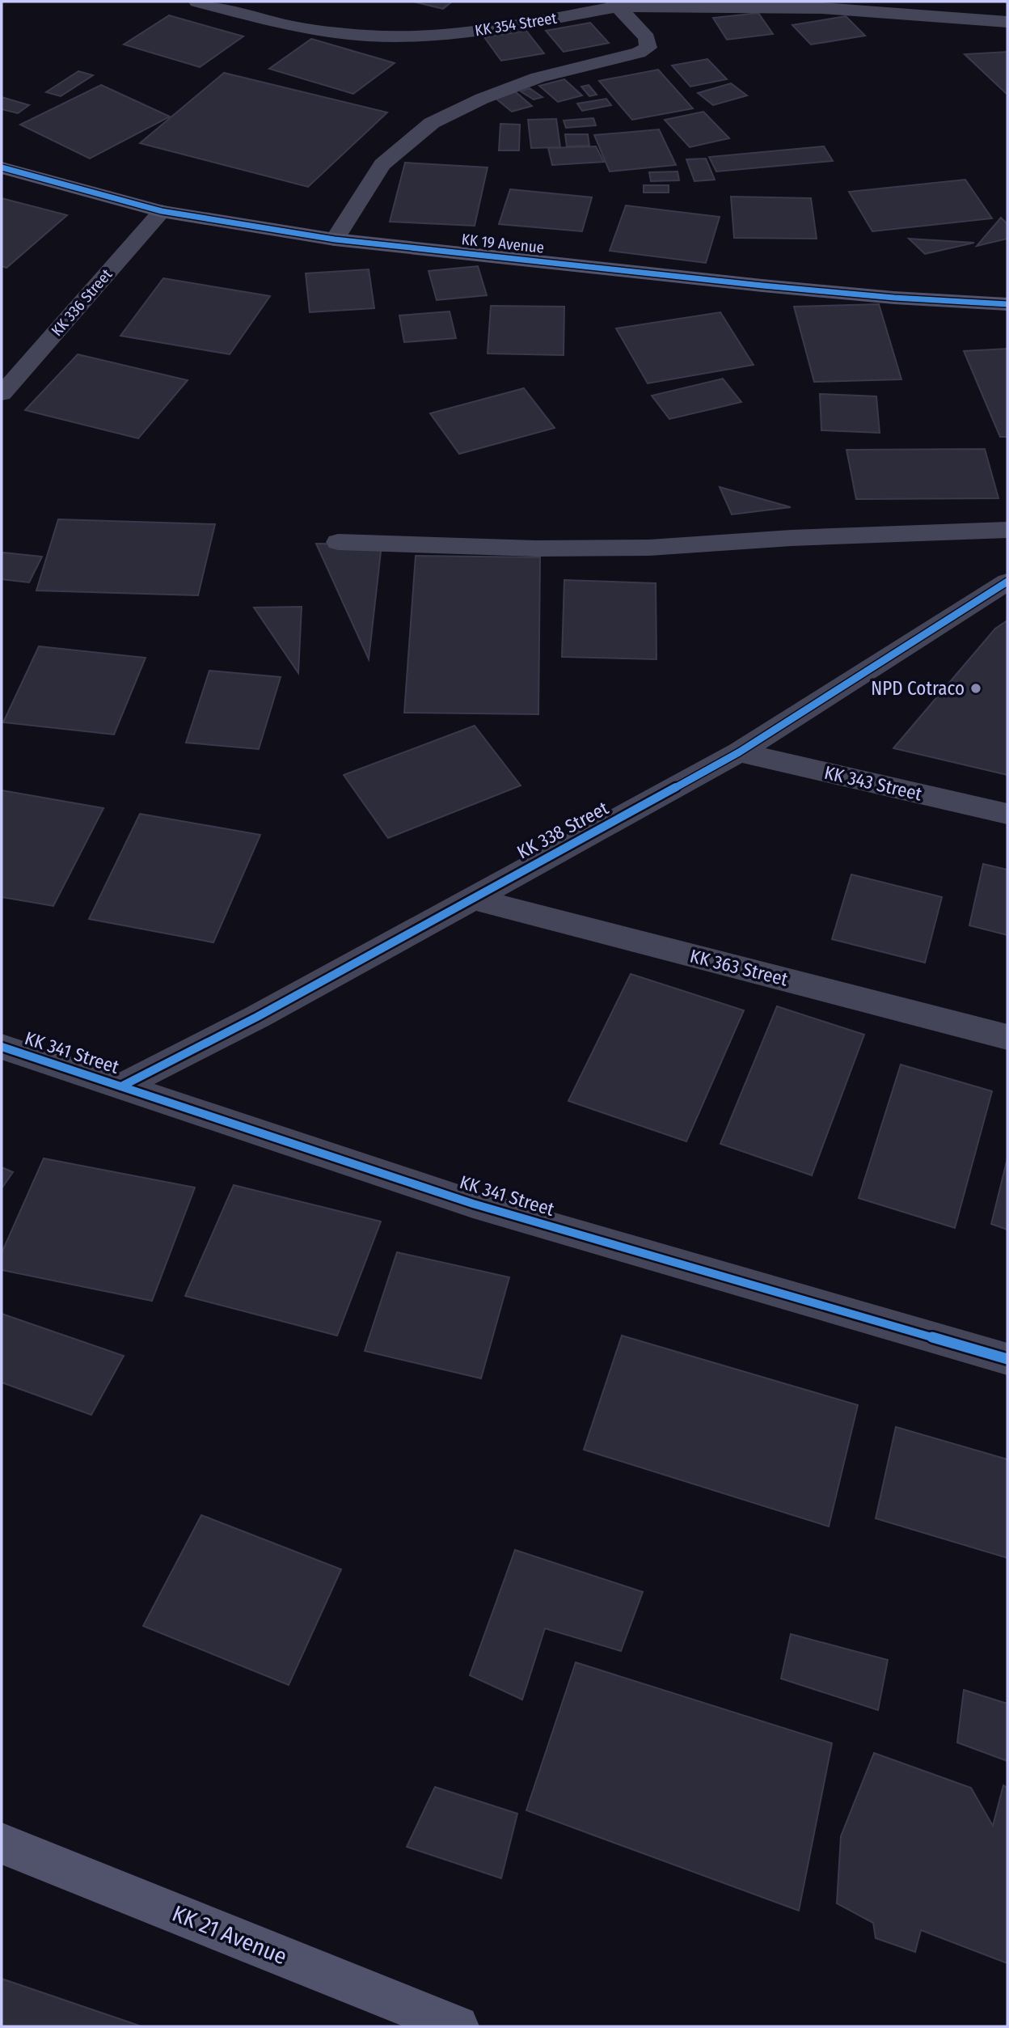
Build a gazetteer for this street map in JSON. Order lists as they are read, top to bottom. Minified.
{"streets":{"street":["KK 354 Street","KK 19 Avenue","KK 336 Street","KK 343 Street","KK 338 Street","KK 363 Street","KK 341 Street","KK 21 Avenue"]},"crossings":[["KK 19 Avenue","KK 336 Street"],["KK 343 Street","KK 338 Street"],["KK 338 Street","KK 363 Street"],["KK 338 Street","KK 341 Street"]],"places":["NPD Cotraco"]}
